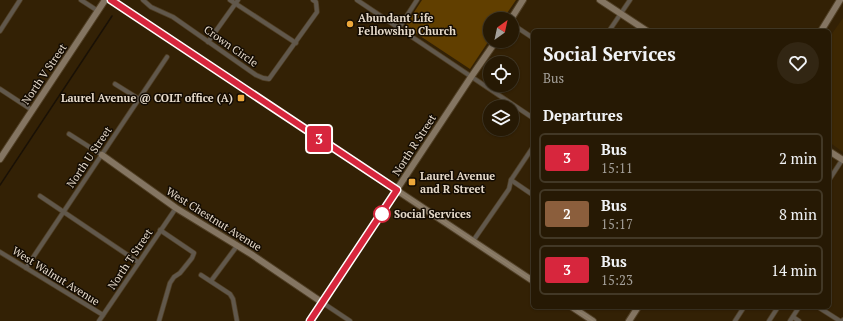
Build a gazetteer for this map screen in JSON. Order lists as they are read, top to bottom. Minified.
{"streets":{"street":["Crown Circle","North V Street","North R Street","North U Street","West Chestnut Avenue","North T Street","West Walnut Avenue"]},"crossings":[["North R Street","West Chestnut Avenue"],["North U Street","West Chestnut Avenue"],["North U Street","West Walnut Avenue"],["West Chestnut Avenue","North T Street"],["North T Street","West Walnut Avenue"]],"places":{"other":["Abundant Life Fellowship Church","Social Services"],"transit":["Laurel Avenue @ COLT office (A)","Laurel Avenue and R Street"]},"lines":["bus line 3"],"north":"top right","page":{"on_map":"3","heading":[["Social Services","Bus"],"Departures"],"list":[{"mark":"3","name":"Bus","note":"15:11","value":"2 min"},{"mark":"2","name":"Bus","note":"15:17","value":"8 min"},{"mark":"3","name":"Bus","note":"15:23","value":"14 min"}]}}
